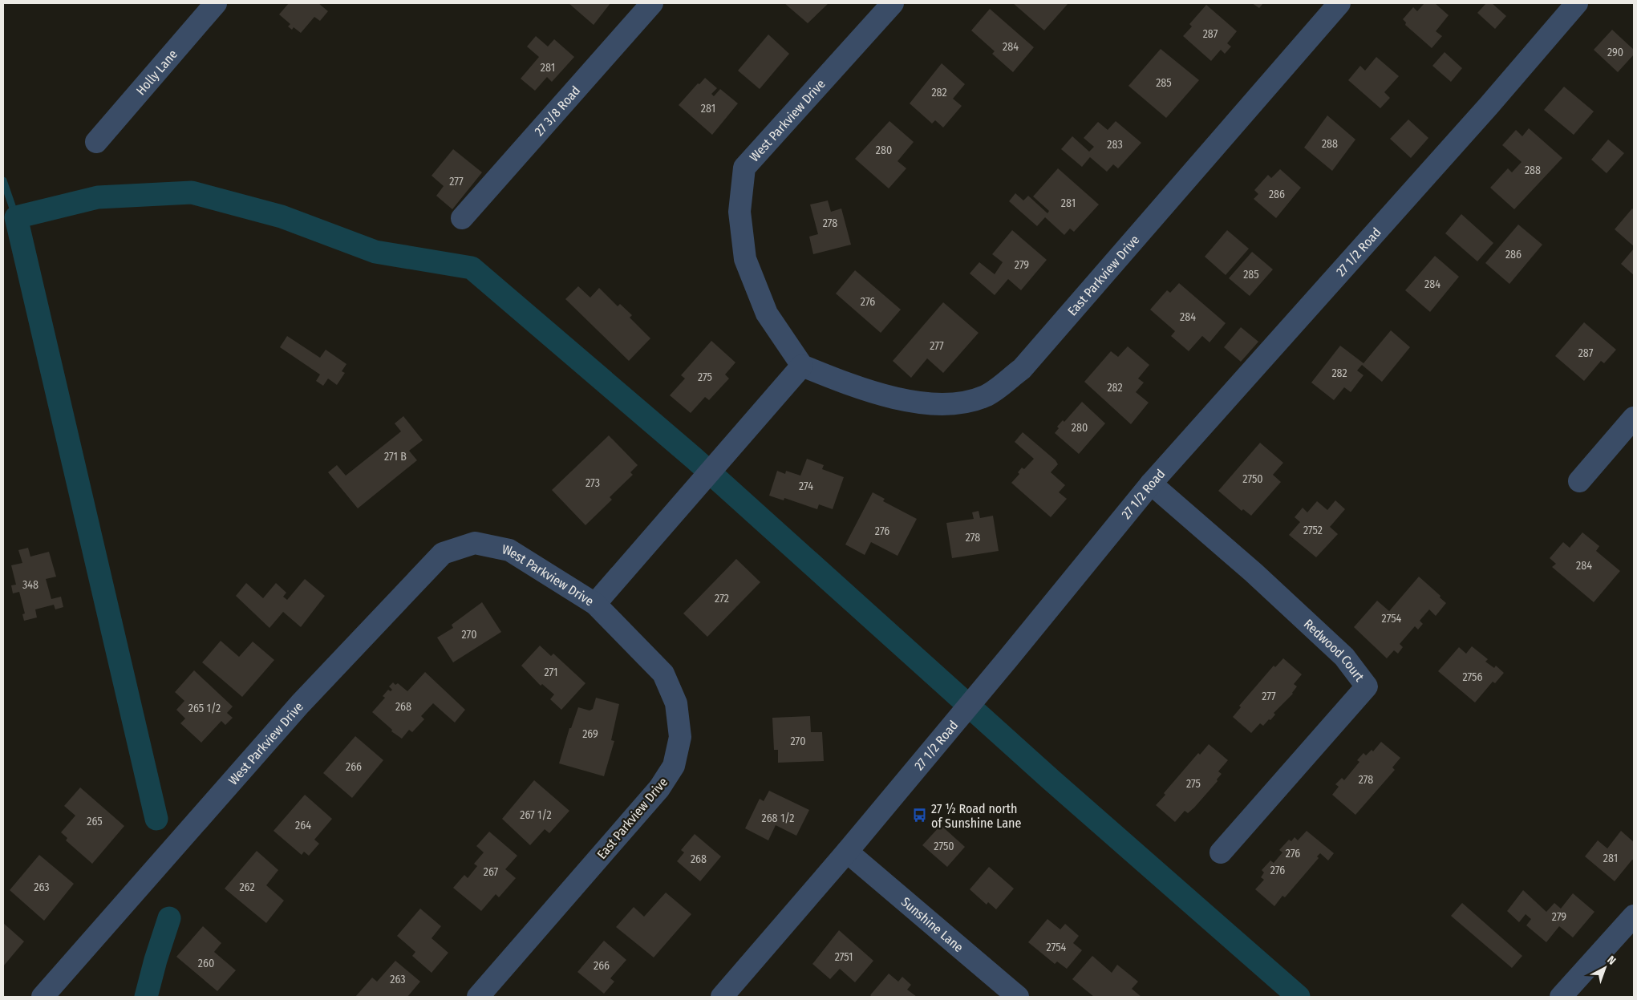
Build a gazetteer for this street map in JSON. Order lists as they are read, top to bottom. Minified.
{"streets":{"street":["Holly Lane","27 3/8 Road","West Parkview Drive","27 1/2 Road","East Parkview Drive","Redwood Court","Sunshine Lane"]},"crossings":[["West Parkview Drive","East Parkview Drive"],["27 1/2 Road","Redwood Court"],["27 1/2 Road","Sunshine Lane"]],"places":{"bus stop":["27 ½ Road north of Sunshine Lane"]},"house_numbers":["287","284","290","281","285","282","281","288","283","280","288","277","286","281","278","286","279","285","284","276","284","277","287","282","275","282","280","271 B","2750","273","274","2752","276","278","284","348","272","2754","270","271","2756","277","268","265 1/2","269","270","266","278","275","267 1/2","268 1/2","265","264","2750","276","281","268","276","267","263","262","279","2754","2751","260","266","263"],"north":"top right"}
